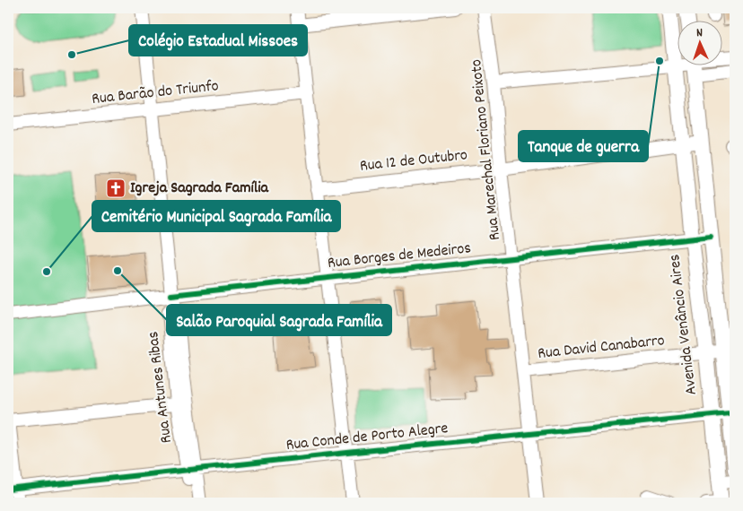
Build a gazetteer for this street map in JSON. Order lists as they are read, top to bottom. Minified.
{"streets":{"main road":["Avenida Venâncio Aires"],"street":["Rua Barão do Triunfo","Rua Marechal Floriano Peixoto","Rua 12 de Outubro","Rua Borges de Medeiros","Rua David Canabarro","Rua Antunes Ribas","Rua Conde de Porto Alegre"]},"crossings":[["Rua Barão do Triunfo","Rua Antunes Ribas"],["Rua Marechal Floriano Peixoto","Rua 12 de Outubro"],["Rua Marechal Floriano Peixoto","Rua Borges de Medeiros"],["Rua Marechal Floriano Peixoto","Rua David Canabarro"],["Rua Marechal Floriano Peixoto","Rua Conde de Porto Alegre"],["Rua 12 de Outubro","Avenida Venâncio Aires"],["Rua Borges de Medeiros","Avenida Venâncio Aires"],["Rua Borges de Medeiros","Rua Antunes Ribas"],["Avenida Venâncio Aires","Rua David Canabarro"],["Avenida Venâncio Aires","Rua Conde de Porto Alegre"],["Rua Antunes Ribas","Rua Conde de Porto Alegre"]],"places":{"other":["Colégio Estadual Missoes","Tanque de guerra","Salão Paroquial Sagrada Família","Cemitério Municipal Sagrada Família"],"church":["Igreja Sagrada Família"]},"north":"top"}
